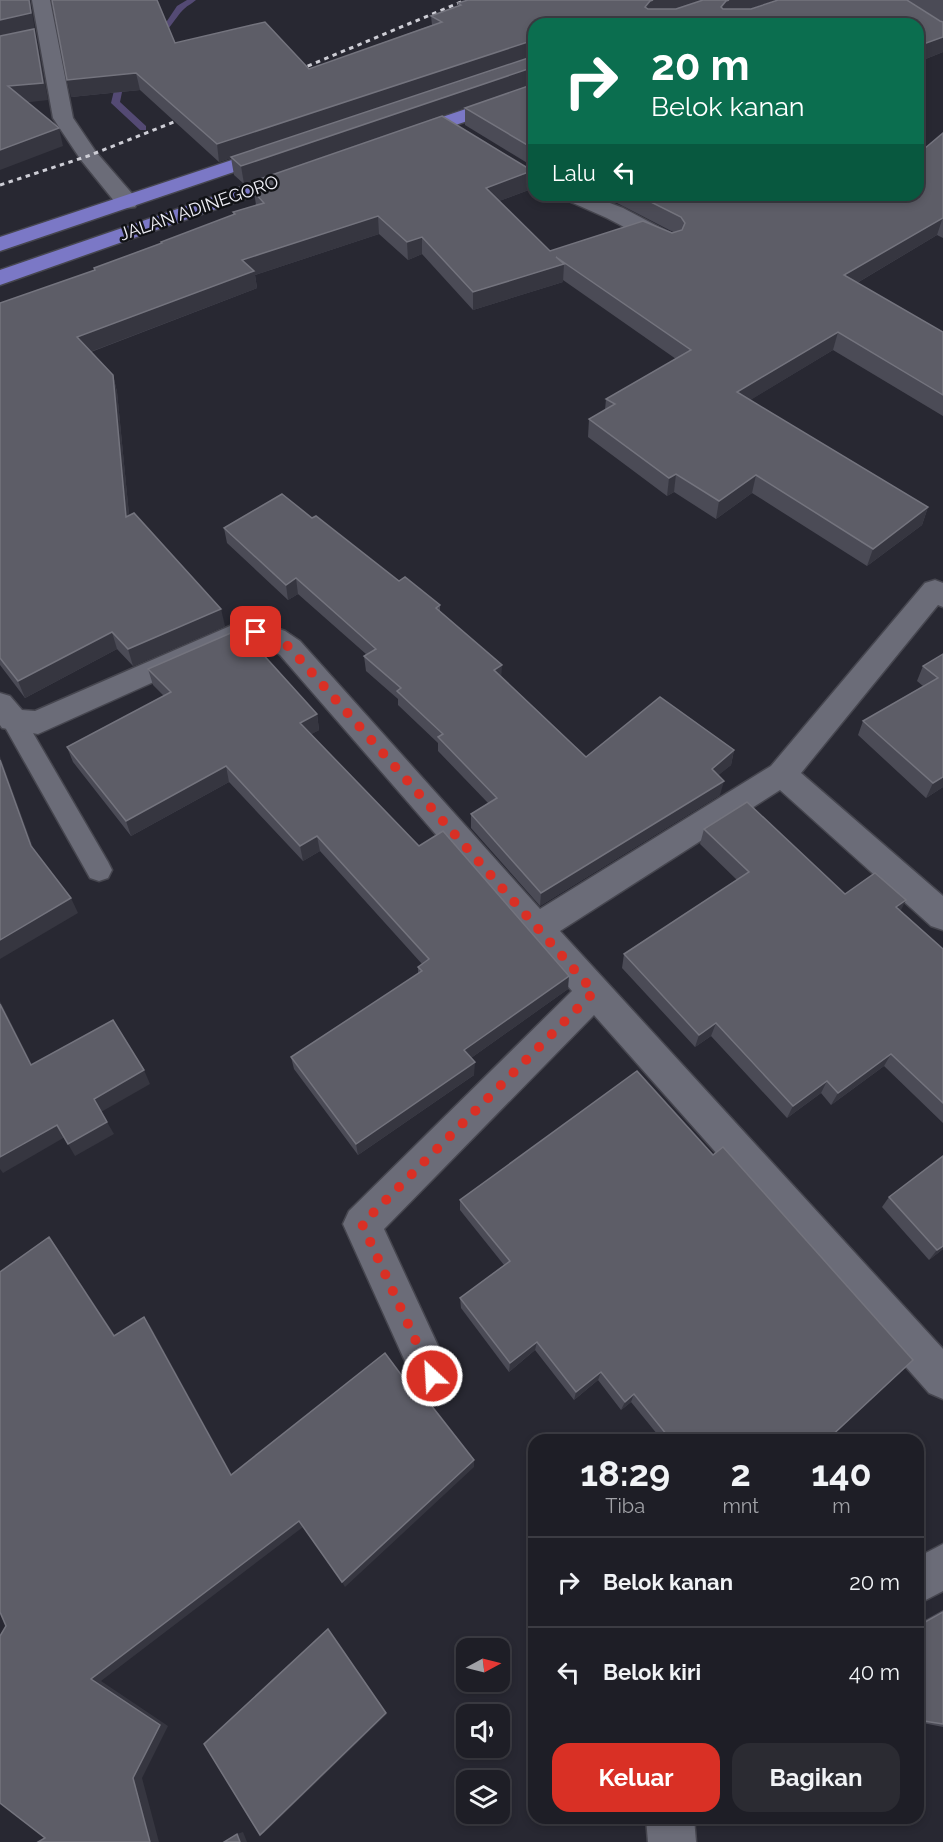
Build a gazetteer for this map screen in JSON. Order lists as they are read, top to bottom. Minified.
{"streets":{"highway":["JALAN ADINEGORO"]},"north":"right","page":{"turn":["20 m","Belok kanan"],"then":"Lalu","eta":["18:29","Tiba","2","mnt","140","m"],"list":[{"name":"Belok kanan","value":"20 m"},{"name":"Belok kiri","value":"40 m"}],"buttons":["Keluar","Bagikan"]}}
